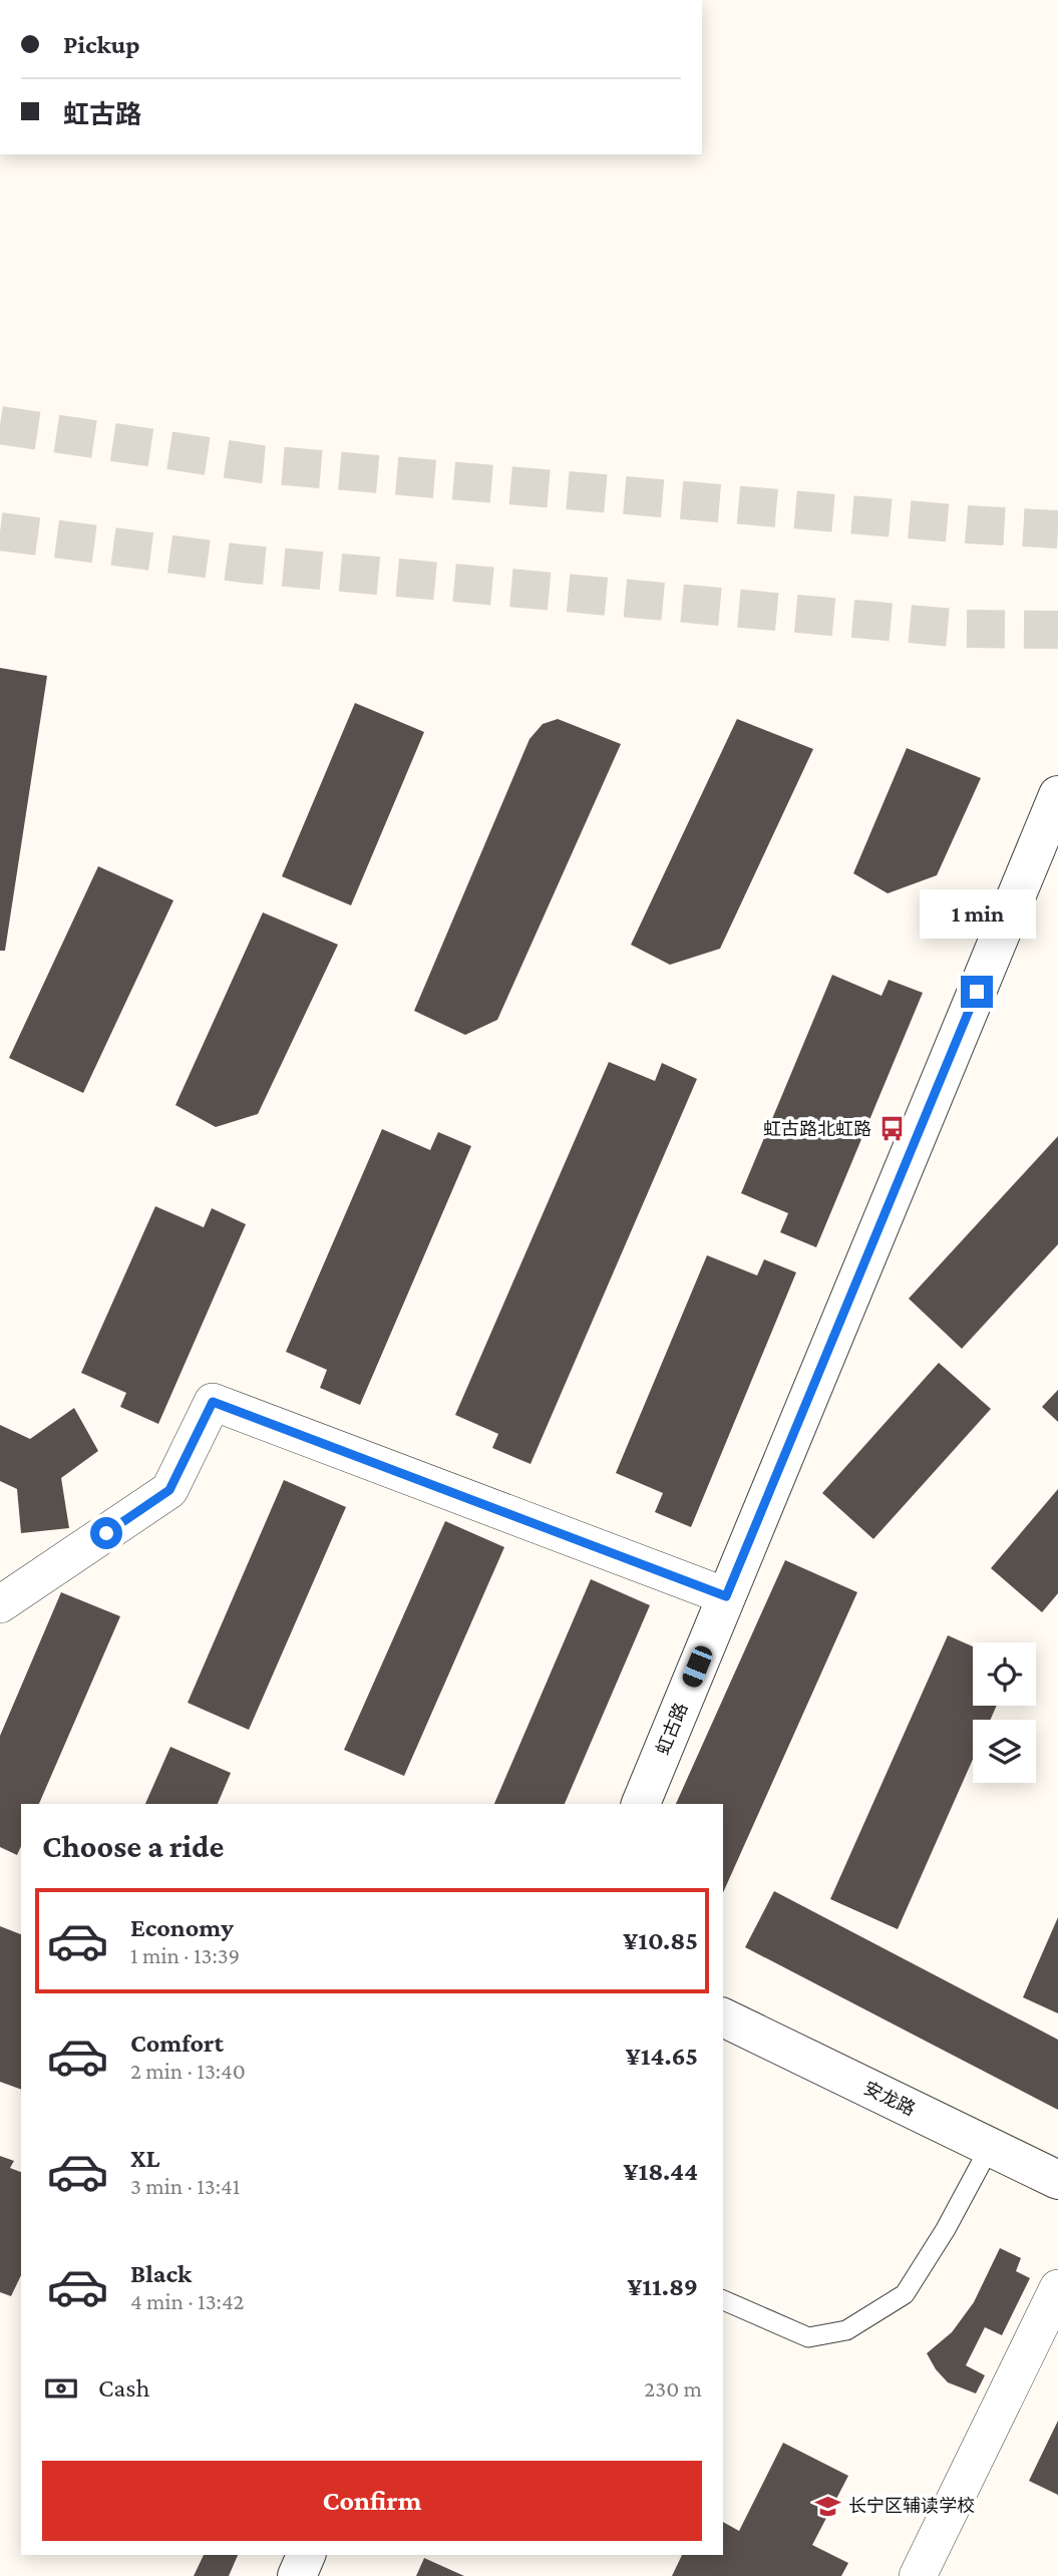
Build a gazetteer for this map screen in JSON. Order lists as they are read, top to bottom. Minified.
{"streets":{"street":["虹古路","安龙路"]},"places":{"bus stop":["虹古路北虹路"],"school or university":["长宁区辅读学校"]},"page":{"banner":["Pickup","虹古路"],"bubble":"1 min","heading":"Choose a ride","list":[{"name":"Economy","note":"1 min · 13:39","value":"¥10.85"},{"name":"Comfort","note":"2 min · 13:40","value":"¥14.65"},{"name":"XL","note":"3 min · 13:41","value":"¥18.44"},{"name":"Black","note":"4 min · 13:42","value":"¥11.89"}],"pay":["Cash","230 m"],"buttons":"Confirm"}}
